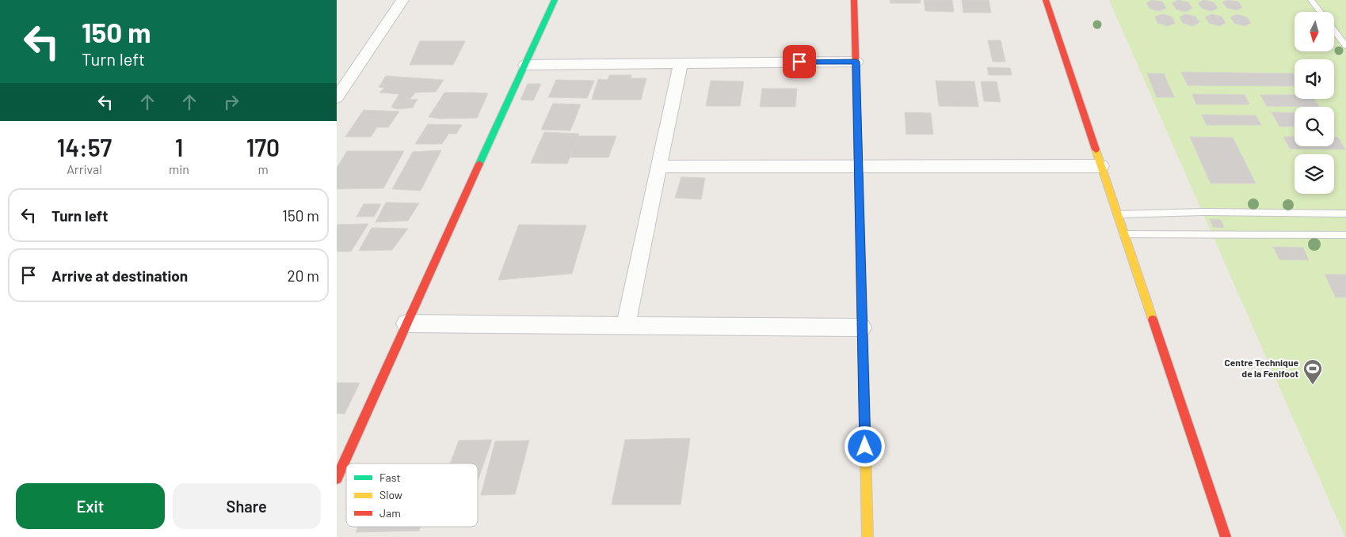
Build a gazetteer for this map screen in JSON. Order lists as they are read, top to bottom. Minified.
{"places":{"sports":["Centre Technique de la Fenifoot"]},"legend":["Fast","Slow","Jam"],"north":"bottom","page":{"turn":["150 m","Turn left"],"eta":["14:57","Arrival","1","min","170","m"],"list":[{"name":"Turn left","value":"150 m"},{"name":"Arrive at destination","value":"20 m"}],"buttons":["Exit","Share"]}}
